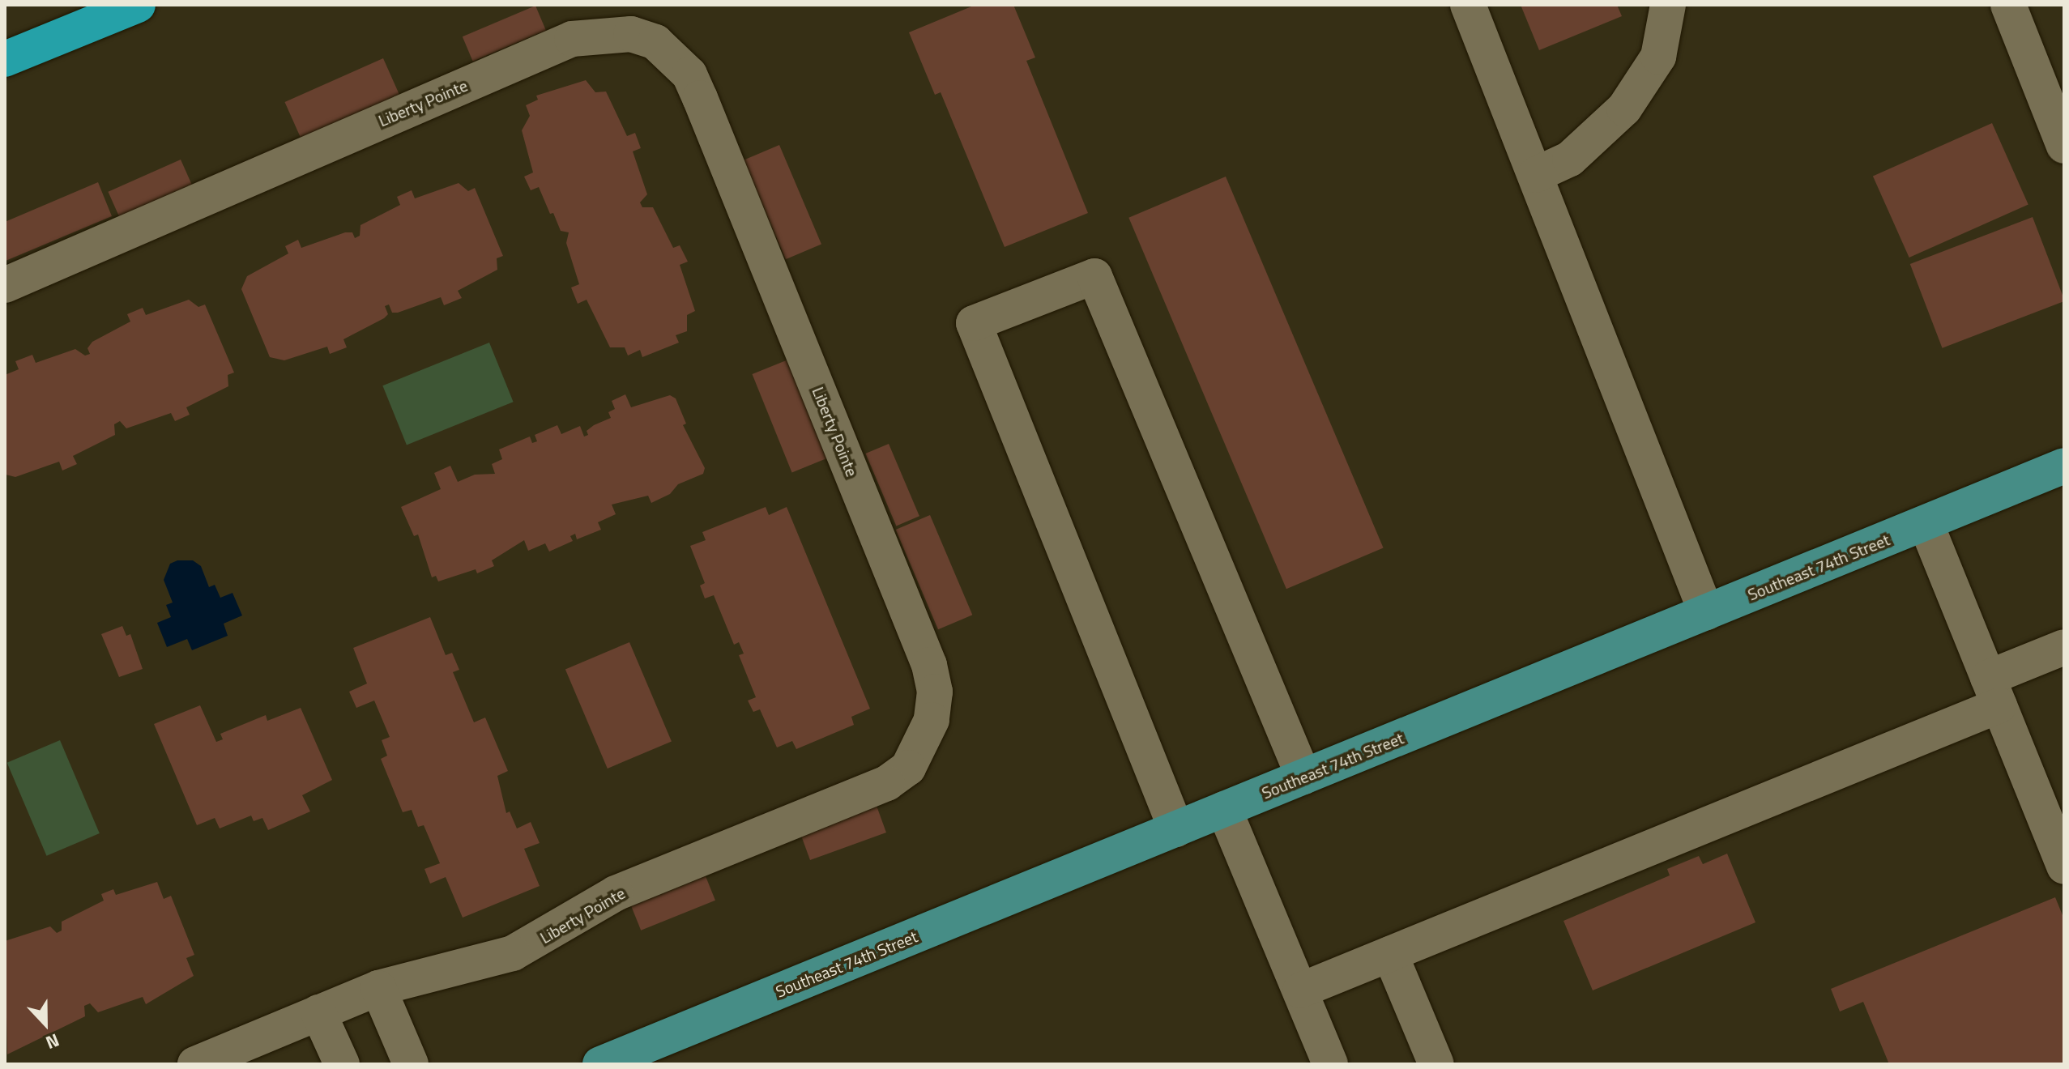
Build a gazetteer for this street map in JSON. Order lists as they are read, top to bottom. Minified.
{"streets":{"main road":["Southeast 74th Street"],"street":["Liberty Pointe"]},"north":"bottom"}
